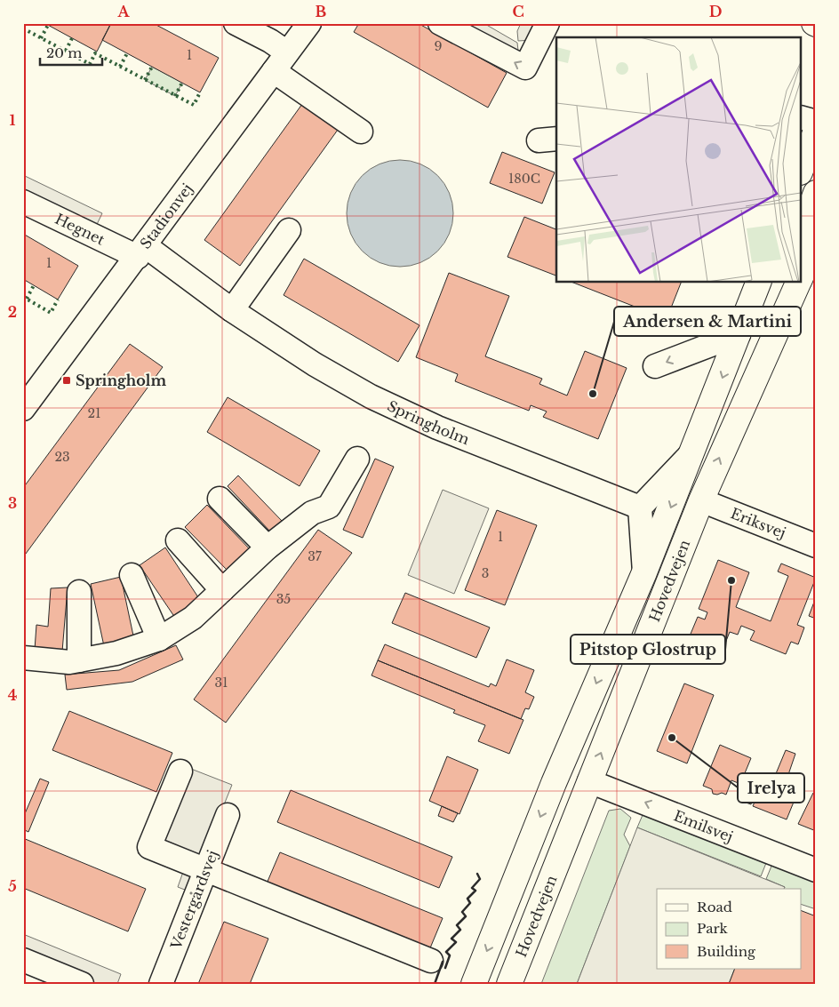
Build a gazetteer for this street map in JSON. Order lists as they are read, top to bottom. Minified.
{"streets":{"main road":["Hovedvejen"],"street":["Stadionvej","Hegnet","Springholm","Eriksvej","Emilsvej","Vestergårdsvej"]},"crossings":[["Stadionvej","Hegnet"],["Stadionvej","Springholm"],["Hegnet","Springholm"],["Eriksvej","Hovedvejen"],["Hovedvejen","Emilsvej"]],"one_way":["Emilsvej"],"places":{"transit":["Springholm"],"other":["Andersen & Martini","Pitstop Glostrup","Irelya"]},"house_numbers":["9","1","180C","1","21","23","1","37","3","35","31"],"legend":["Road","Park","Building"],"scale_bar":"20 m","grid":{"columns":["A","B","C","D"],"rows":["1","2","3","4","5"]}}
